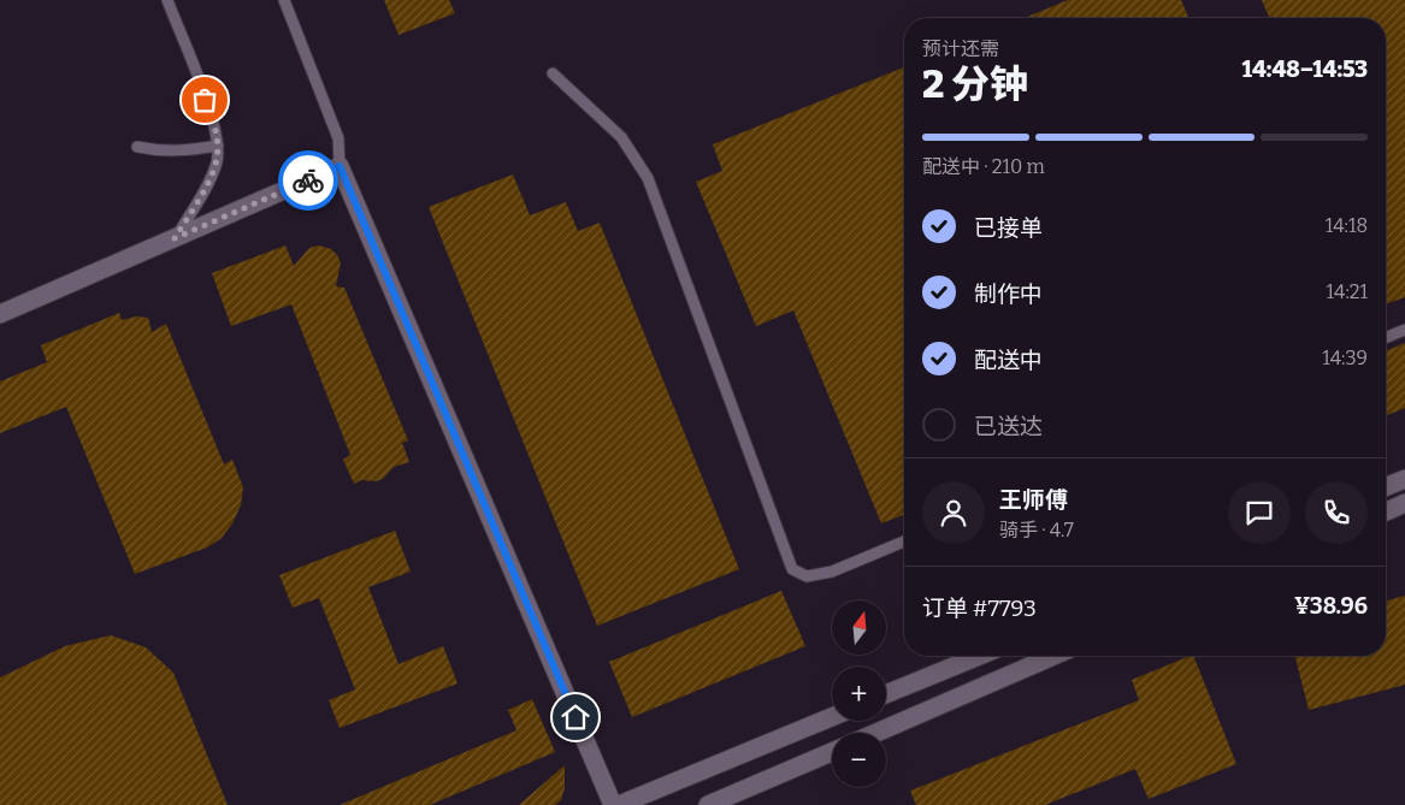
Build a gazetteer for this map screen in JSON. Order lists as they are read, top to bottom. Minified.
{"north":"top","page":{"heading":["2 分钟","预计还需","14:48–14:53"],"panel":["王师傅","骑手 · 4.7","订单 #7793","¥38.96"],"bar":"配送中 · 210 m","list":[["已接单","14:18"],["制作中","14:21"],["配送中","14:39"],"已送达"],"map_buttons":["+","−"]}}
